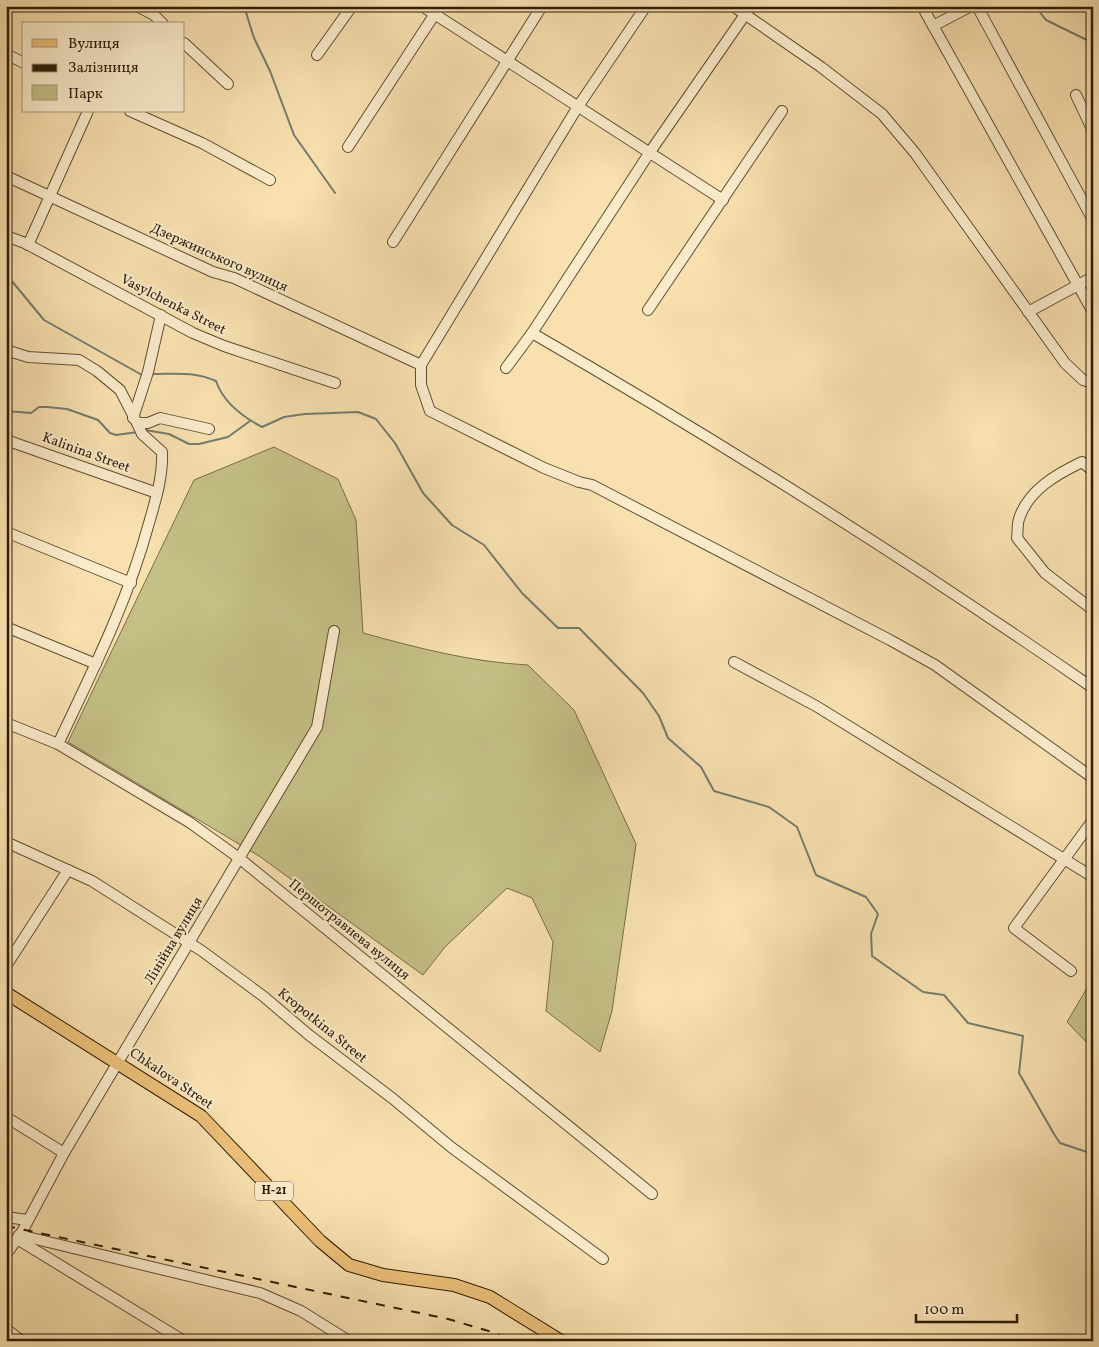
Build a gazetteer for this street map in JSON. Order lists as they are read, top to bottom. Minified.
{"streets":{"main road":["Chkalova Street","Н-21"],"street":["Дзержинського вулиця","Vasylchenka Street","Kalinina Street","Першотравнева вулиця","Лінійна вулиця","Kropotkina Street"]},"crossings":[["Першотравнева вулиця","Лінійна вулиця"],["Лінійна вулиця","Kropotkina Street"],["Лінійна вулиця","Chkalova Street"]],"legend":["Вулиця","Залізниця","Парк"],"scale_bar":"100 m"}
